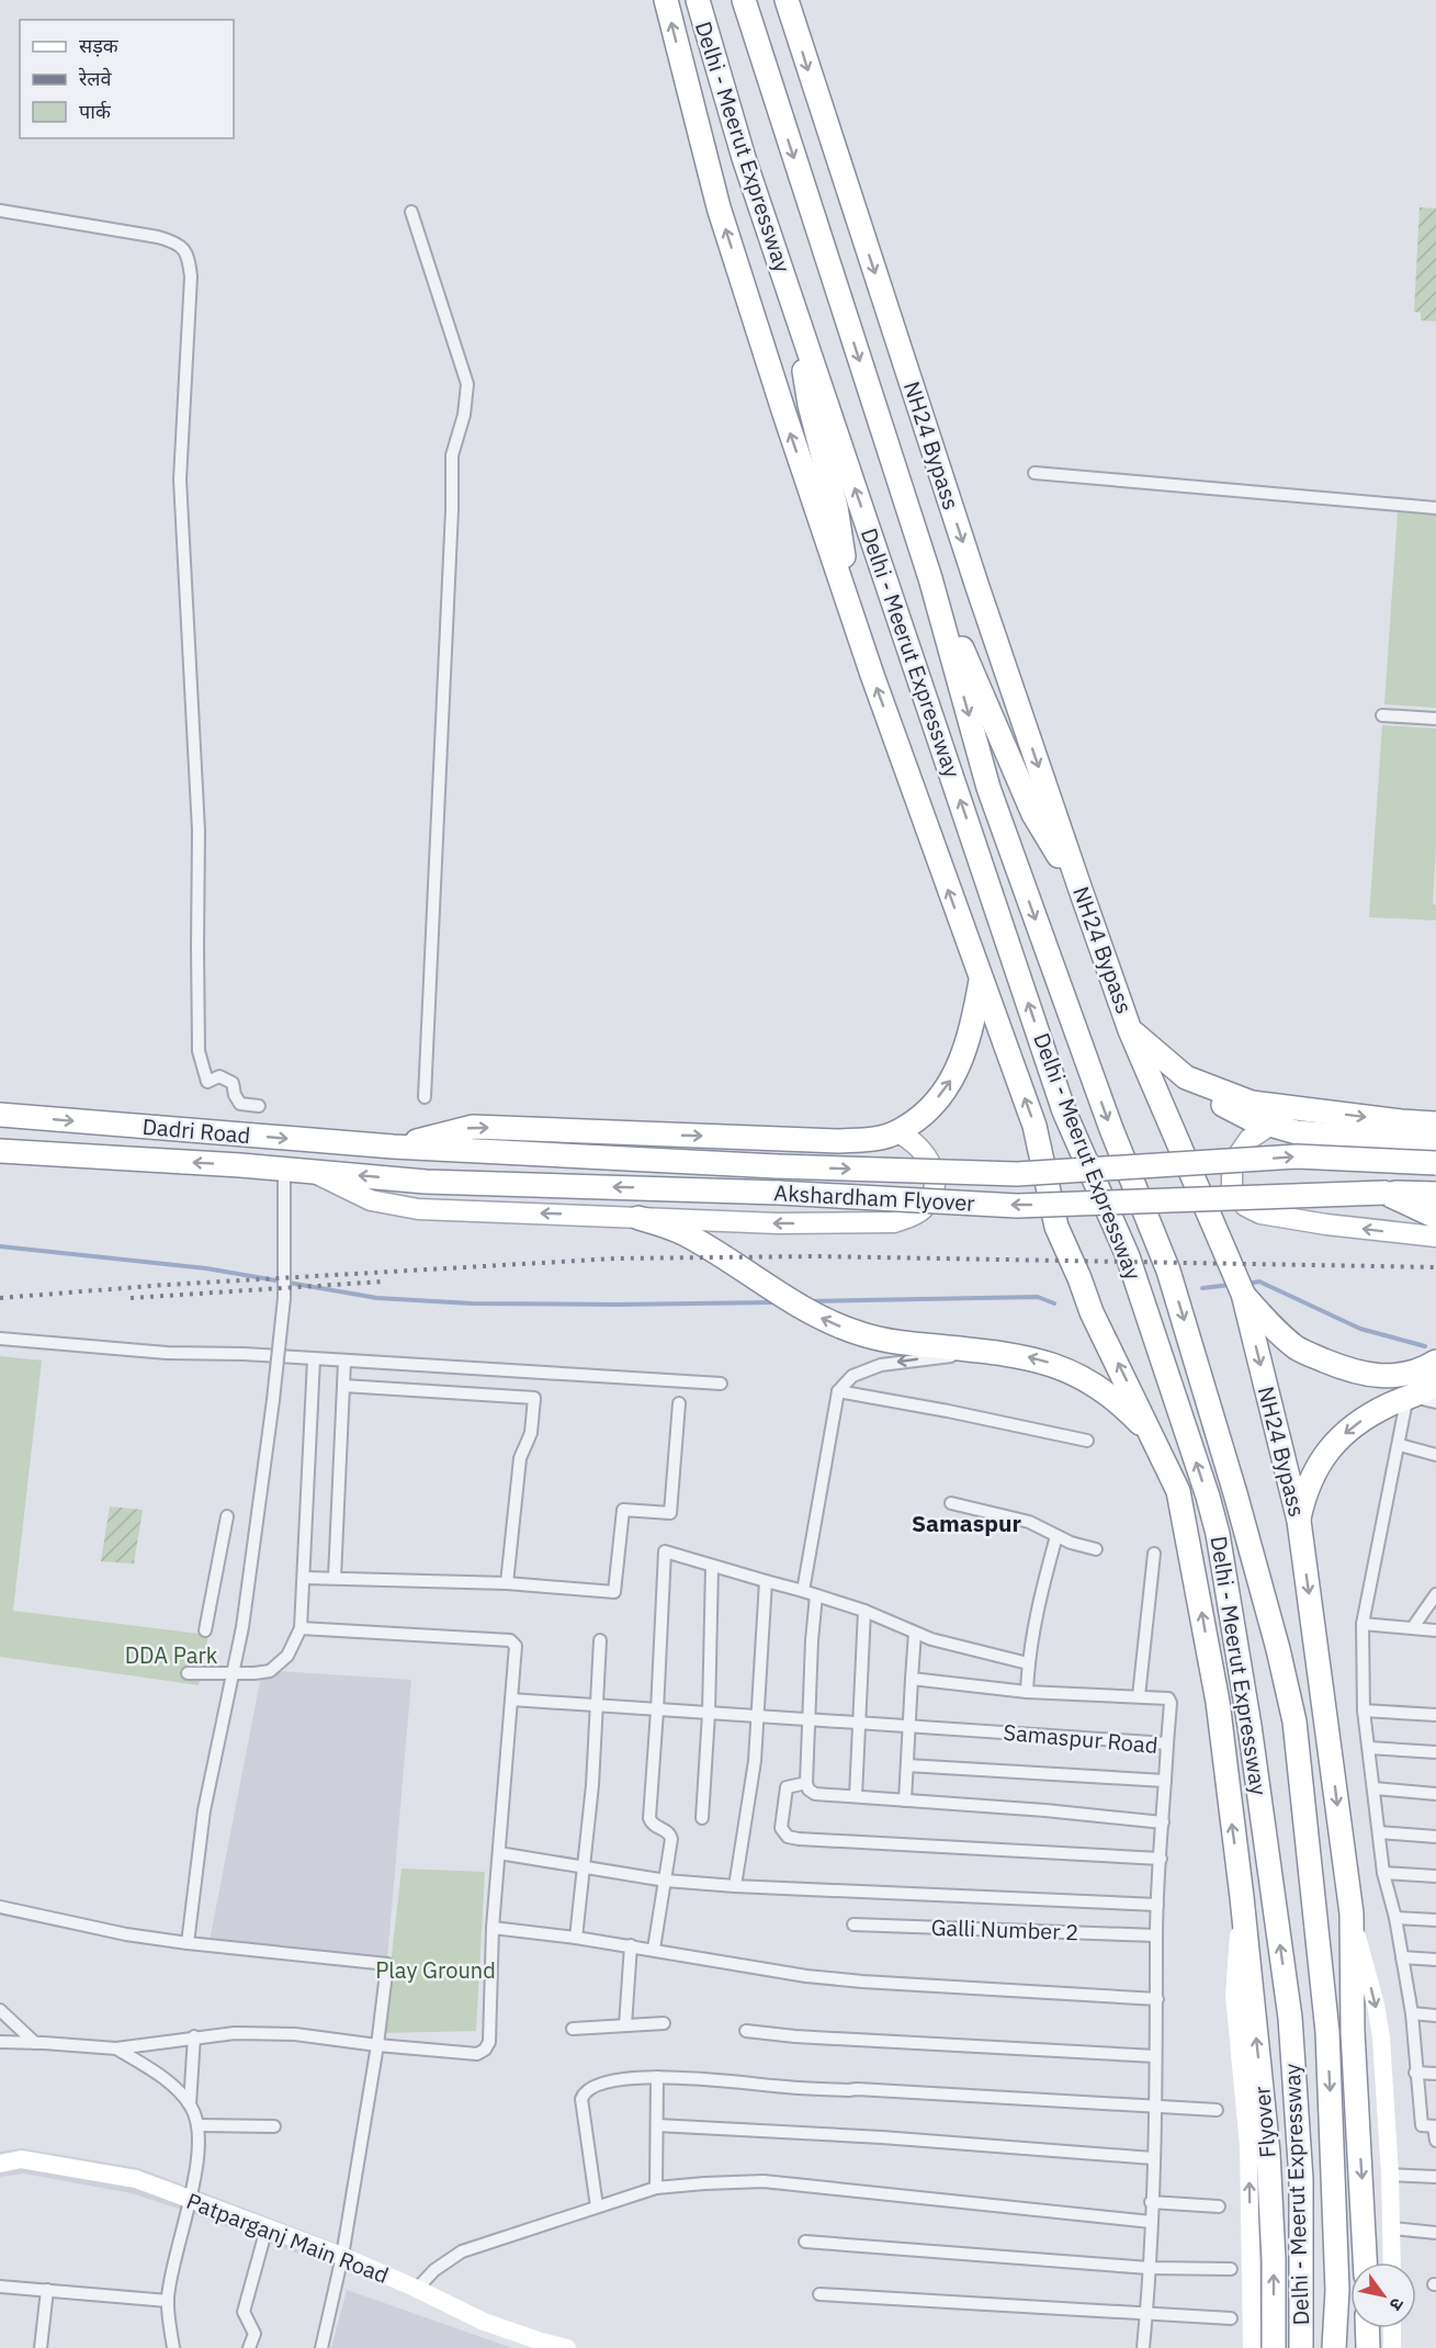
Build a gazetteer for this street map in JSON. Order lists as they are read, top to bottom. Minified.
{"streets":{"highway":["Delhi - Meerut Expressway","NH24 Bypass","Dadri Road","Akshardham Flyover","Flyover"],"street":["Samaspur Road","Galli Number 2","Patparganj Main Road"]},"crossings":[["Dadri Road","Akshardham Flyover"],["Samaspur Road","Galli Number 2"]],"districts":["Samaspur"],"parks":["DDA Park","Play Ground"],"legend":["सड़क","रेलवे","पार्क"],"north":"bottom right"}
